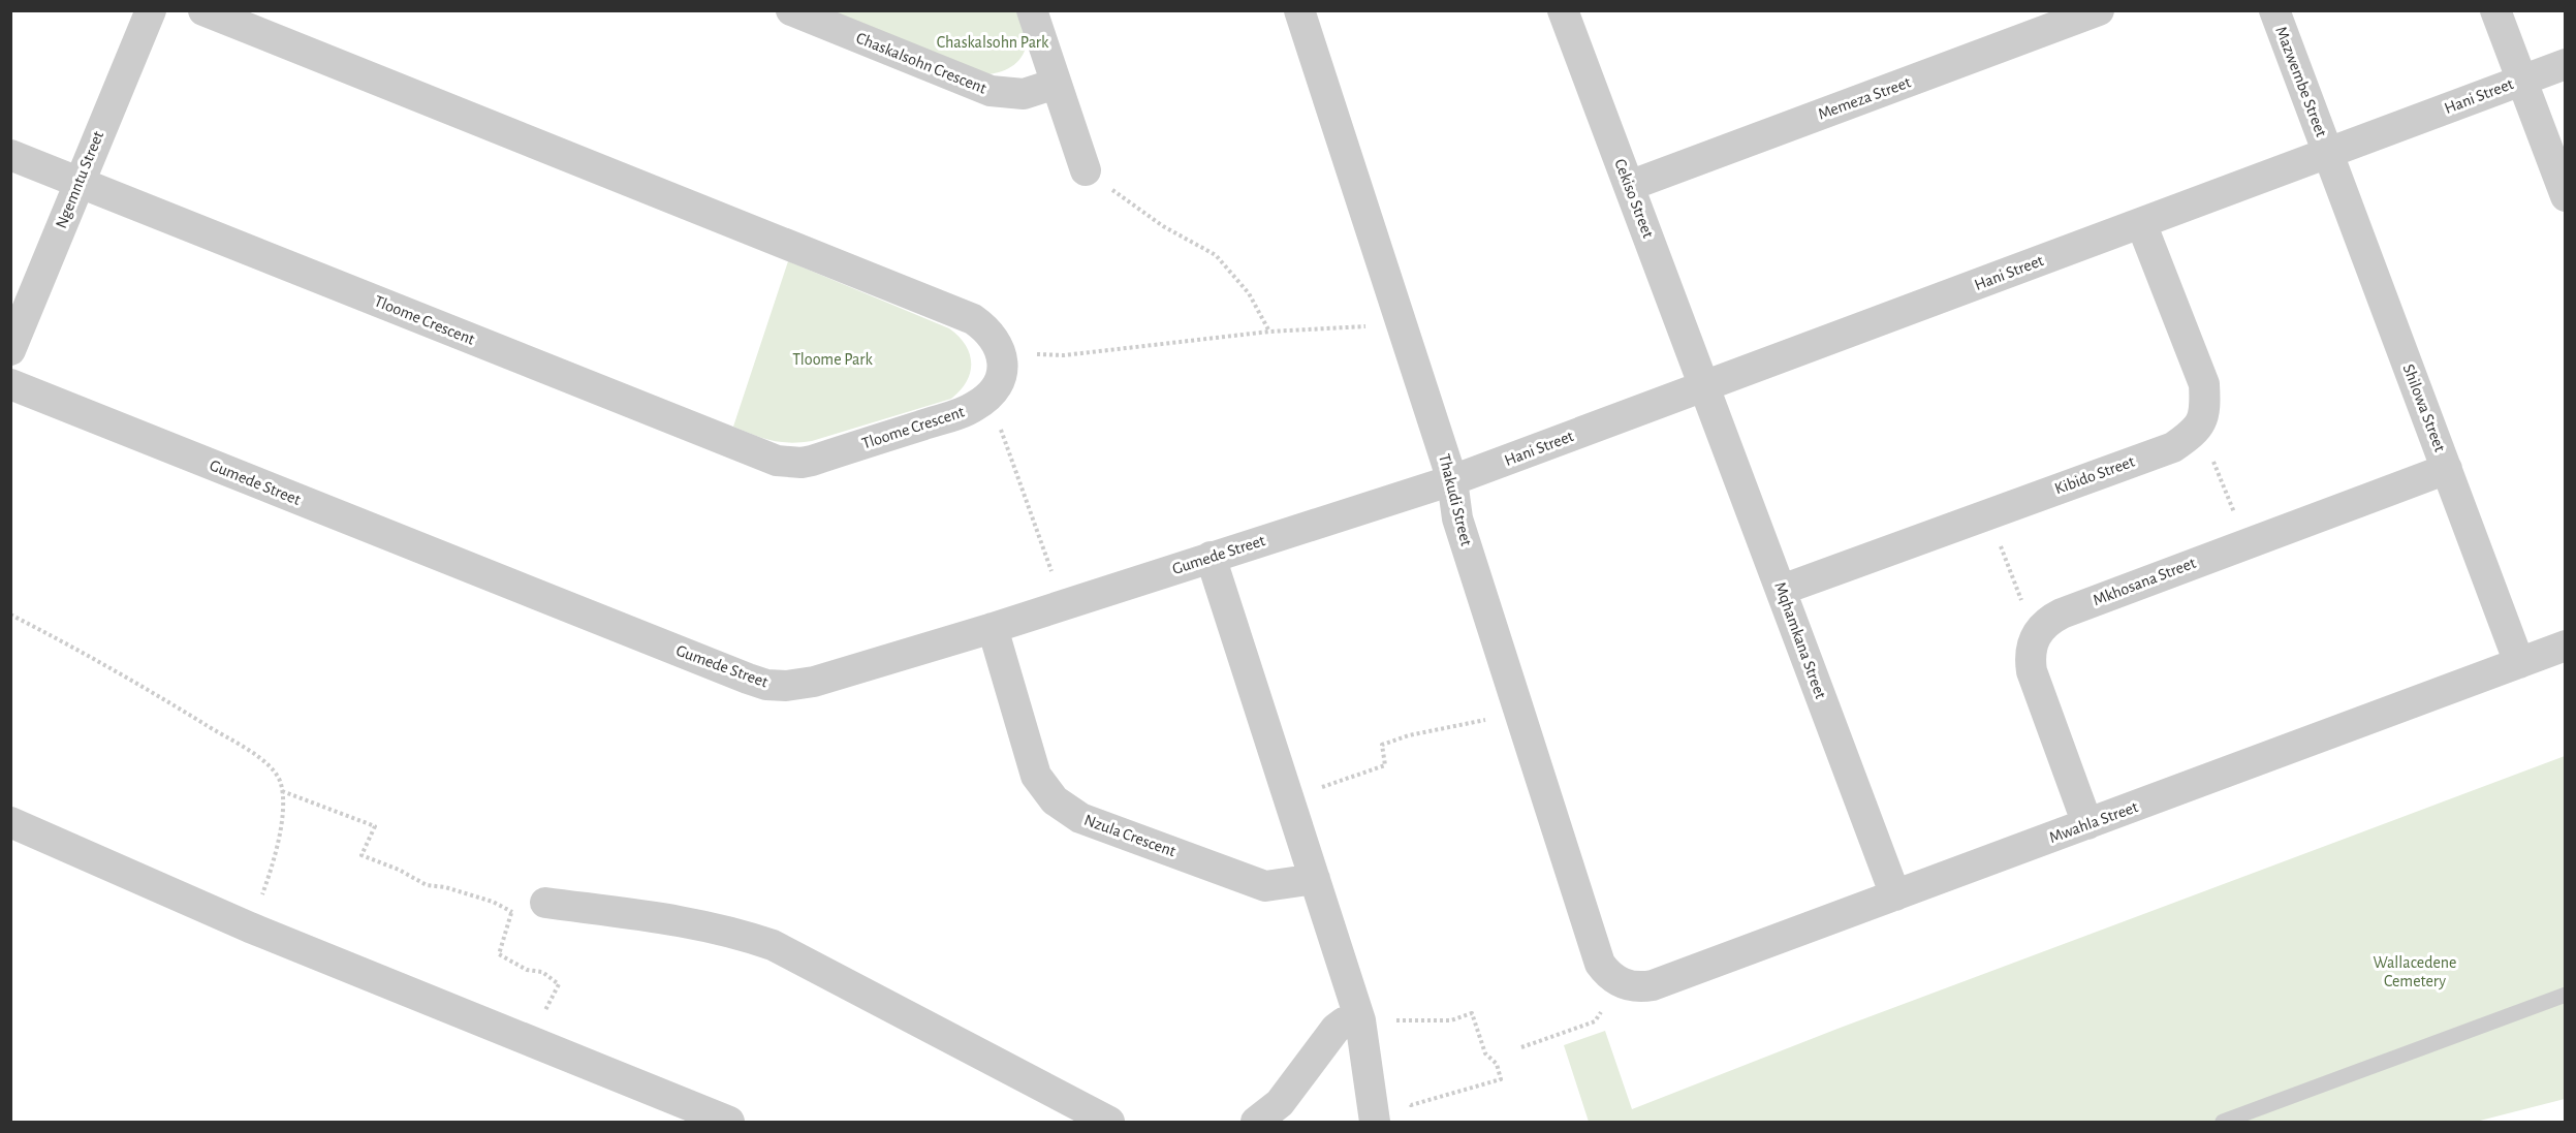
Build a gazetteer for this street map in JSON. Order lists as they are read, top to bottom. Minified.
{"streets":{"street":["Chaskalsohn Crescent","Mazwembe Street","Hani Street","Memeza Street","Ngemntu Street","Cekiso Street","Tloome Crescent","Shilowa Street","Kibido Street","Gumede Street","Thakudi Street","Mkhosana Street","Mqhamkana Street","Mwahla Street","Nzula Crescent"]},"crossings":[["Mazwembe Street","Hani Street"],["Mazwembe Street","Shilowa Street"],["Hani Street","Cekiso Street"],["Hani Street","Shilowa Street"],["Hani Street","Gumede Street"],["Hani Street","Thakudi Street"],["Hani Street","Mqhamkana Street"],["Memeza Street","Cekiso Street"],["Ngemntu Street","Tloome Crescent"],["Cekiso Street","Mqhamkana Street"],["Shilowa Street","Mkhosana Street"],["Shilowa Street","Mwahla Street"],["Kibido Street","Mqhamkana Street"],["Gumede Street","Thakudi Street"],["Gumede Street","Nzula Crescent"],["Thakudi Street","Mwahla Street"],["Mqhamkana Street","Mwahla Street"]],"parks":["Chaskalsohn Park","Tloome Park","Wallacedene Cemetery"]}
